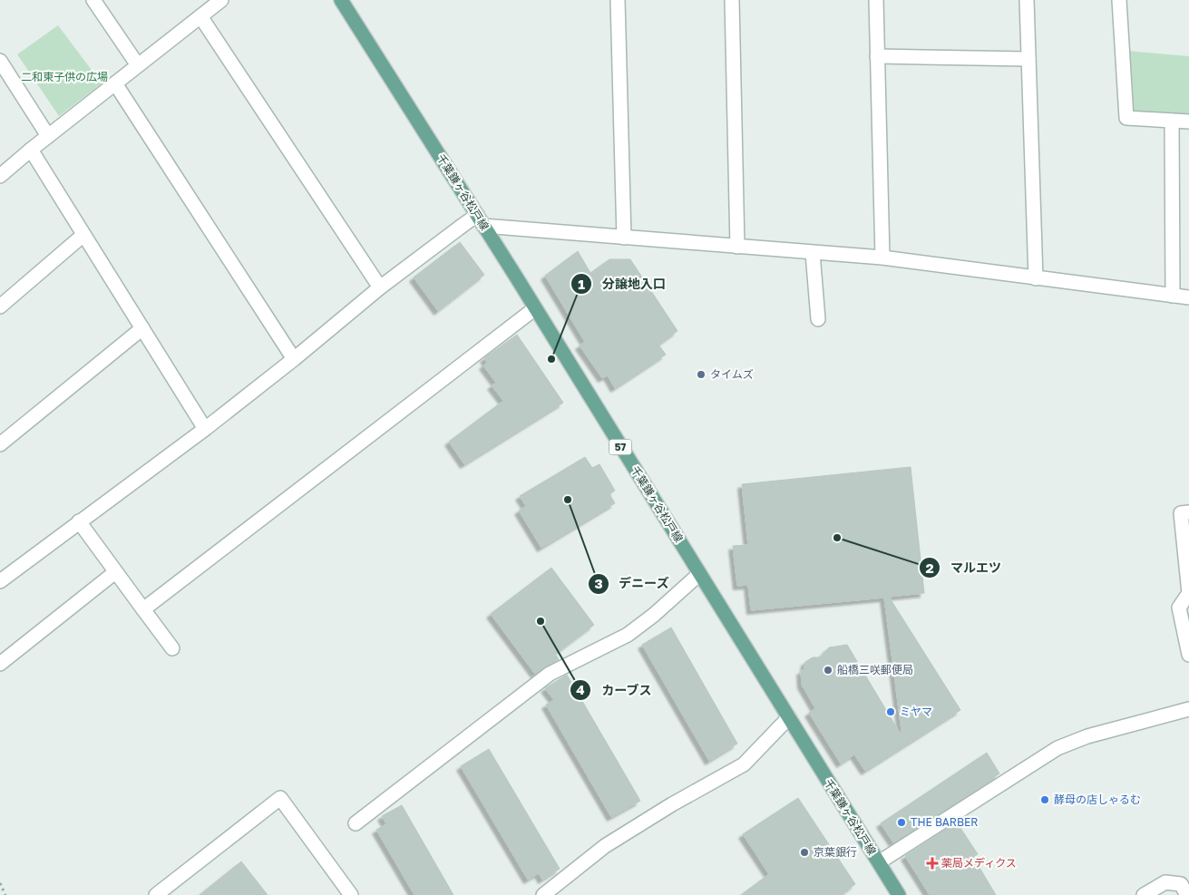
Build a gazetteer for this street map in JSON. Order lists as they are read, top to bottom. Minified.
{"streets":{"main road":["千葉鎌ヶ谷松戸線","57"]},"parks":["二和東子供の広場"],"places":{"other":["分譲地入口","タイムズ","デニーズ","マルエツ","カーブス","船橋三咲郵便局","ミヤマ","酵母の店しゃるむ","THE BARBER","京葉銀行"],"health":["薬局メディクス"]}}
